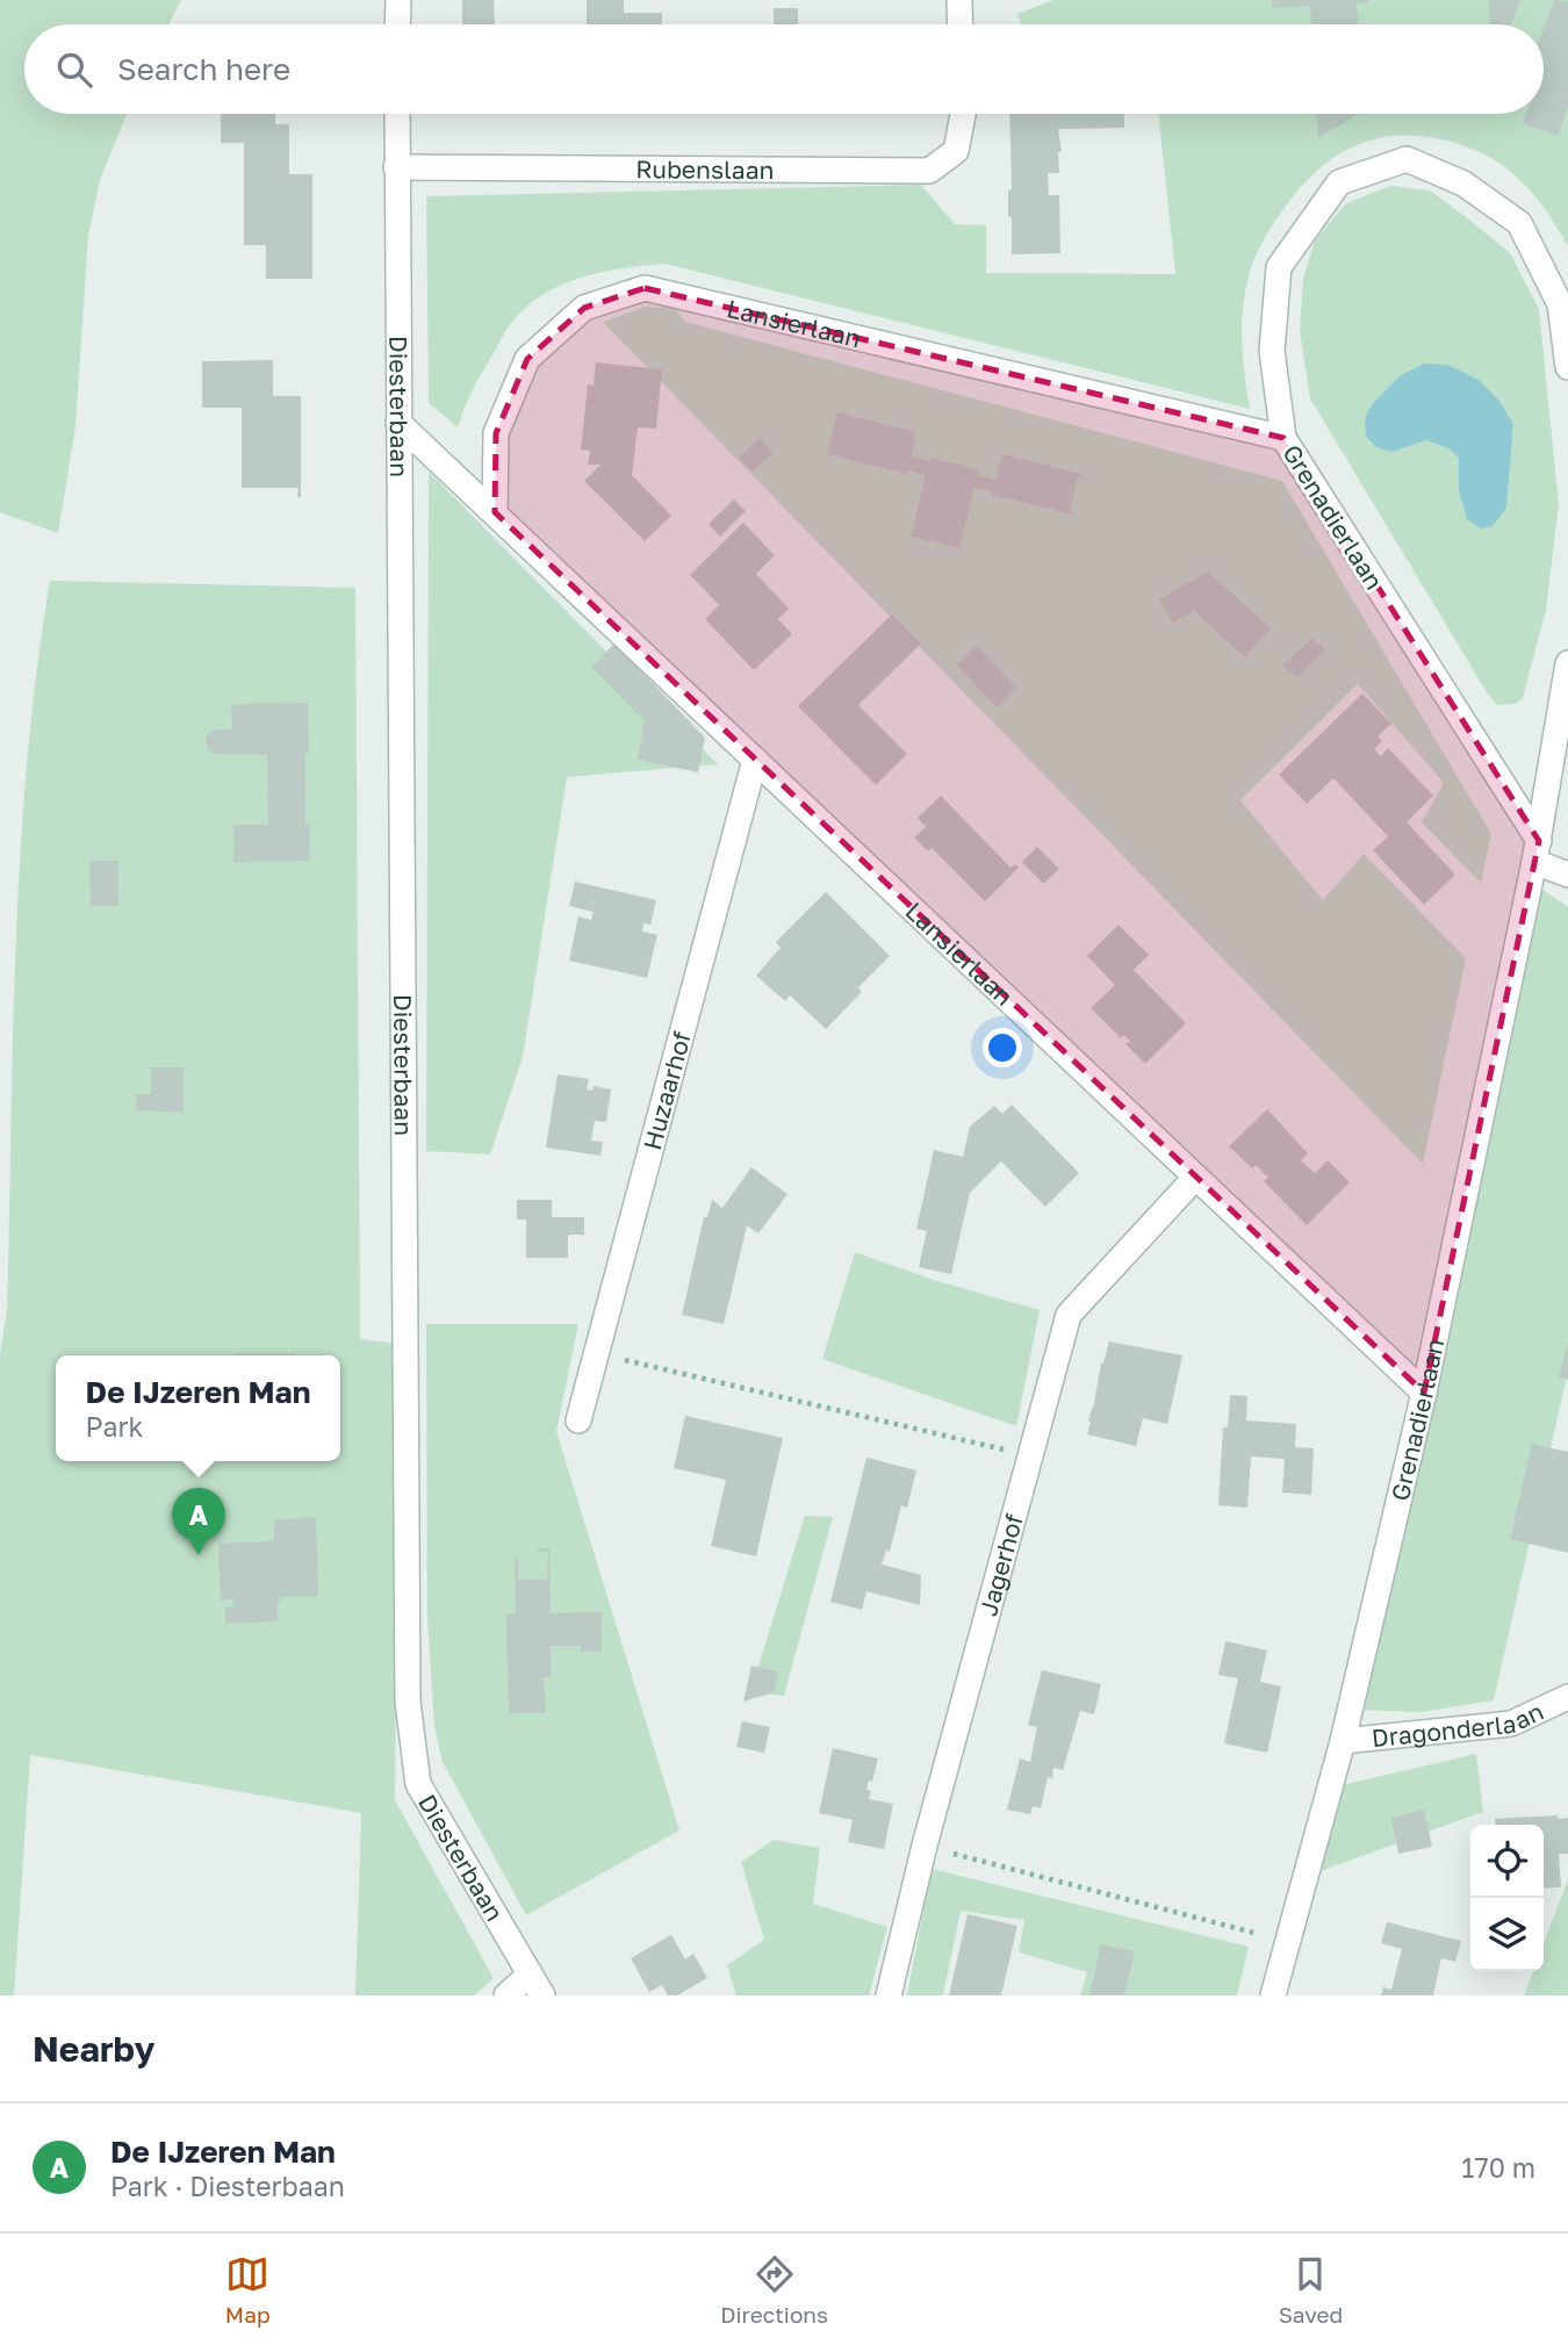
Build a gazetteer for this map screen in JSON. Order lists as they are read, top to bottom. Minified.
{"streets":{"street":["Rubenslaan","Lansierlaan","Diesterbaan","Grenadierlaan","Huzaarhof","Jagerhof","Dragonderlaan"]},"crossings":[["Rubenslaan","Diesterbaan"],["Lansierlaan","Diesterbaan"],["Lansierlaan","Grenadierlaan"],["Lansierlaan","Huzaarhof"],["Lansierlaan","Jagerhof"],["Grenadierlaan","Dragonderlaan"]],"page":{"search":"Search here","popup":["De IJzeren Man","Park"],"pins":"A","heading":"Nearby","list":[{"mark":"A","name":"De IJzeren Man","note":"Park · Diesterbaan","value":"170 m"}],"nav":["Map","Directions","Saved"]}}
